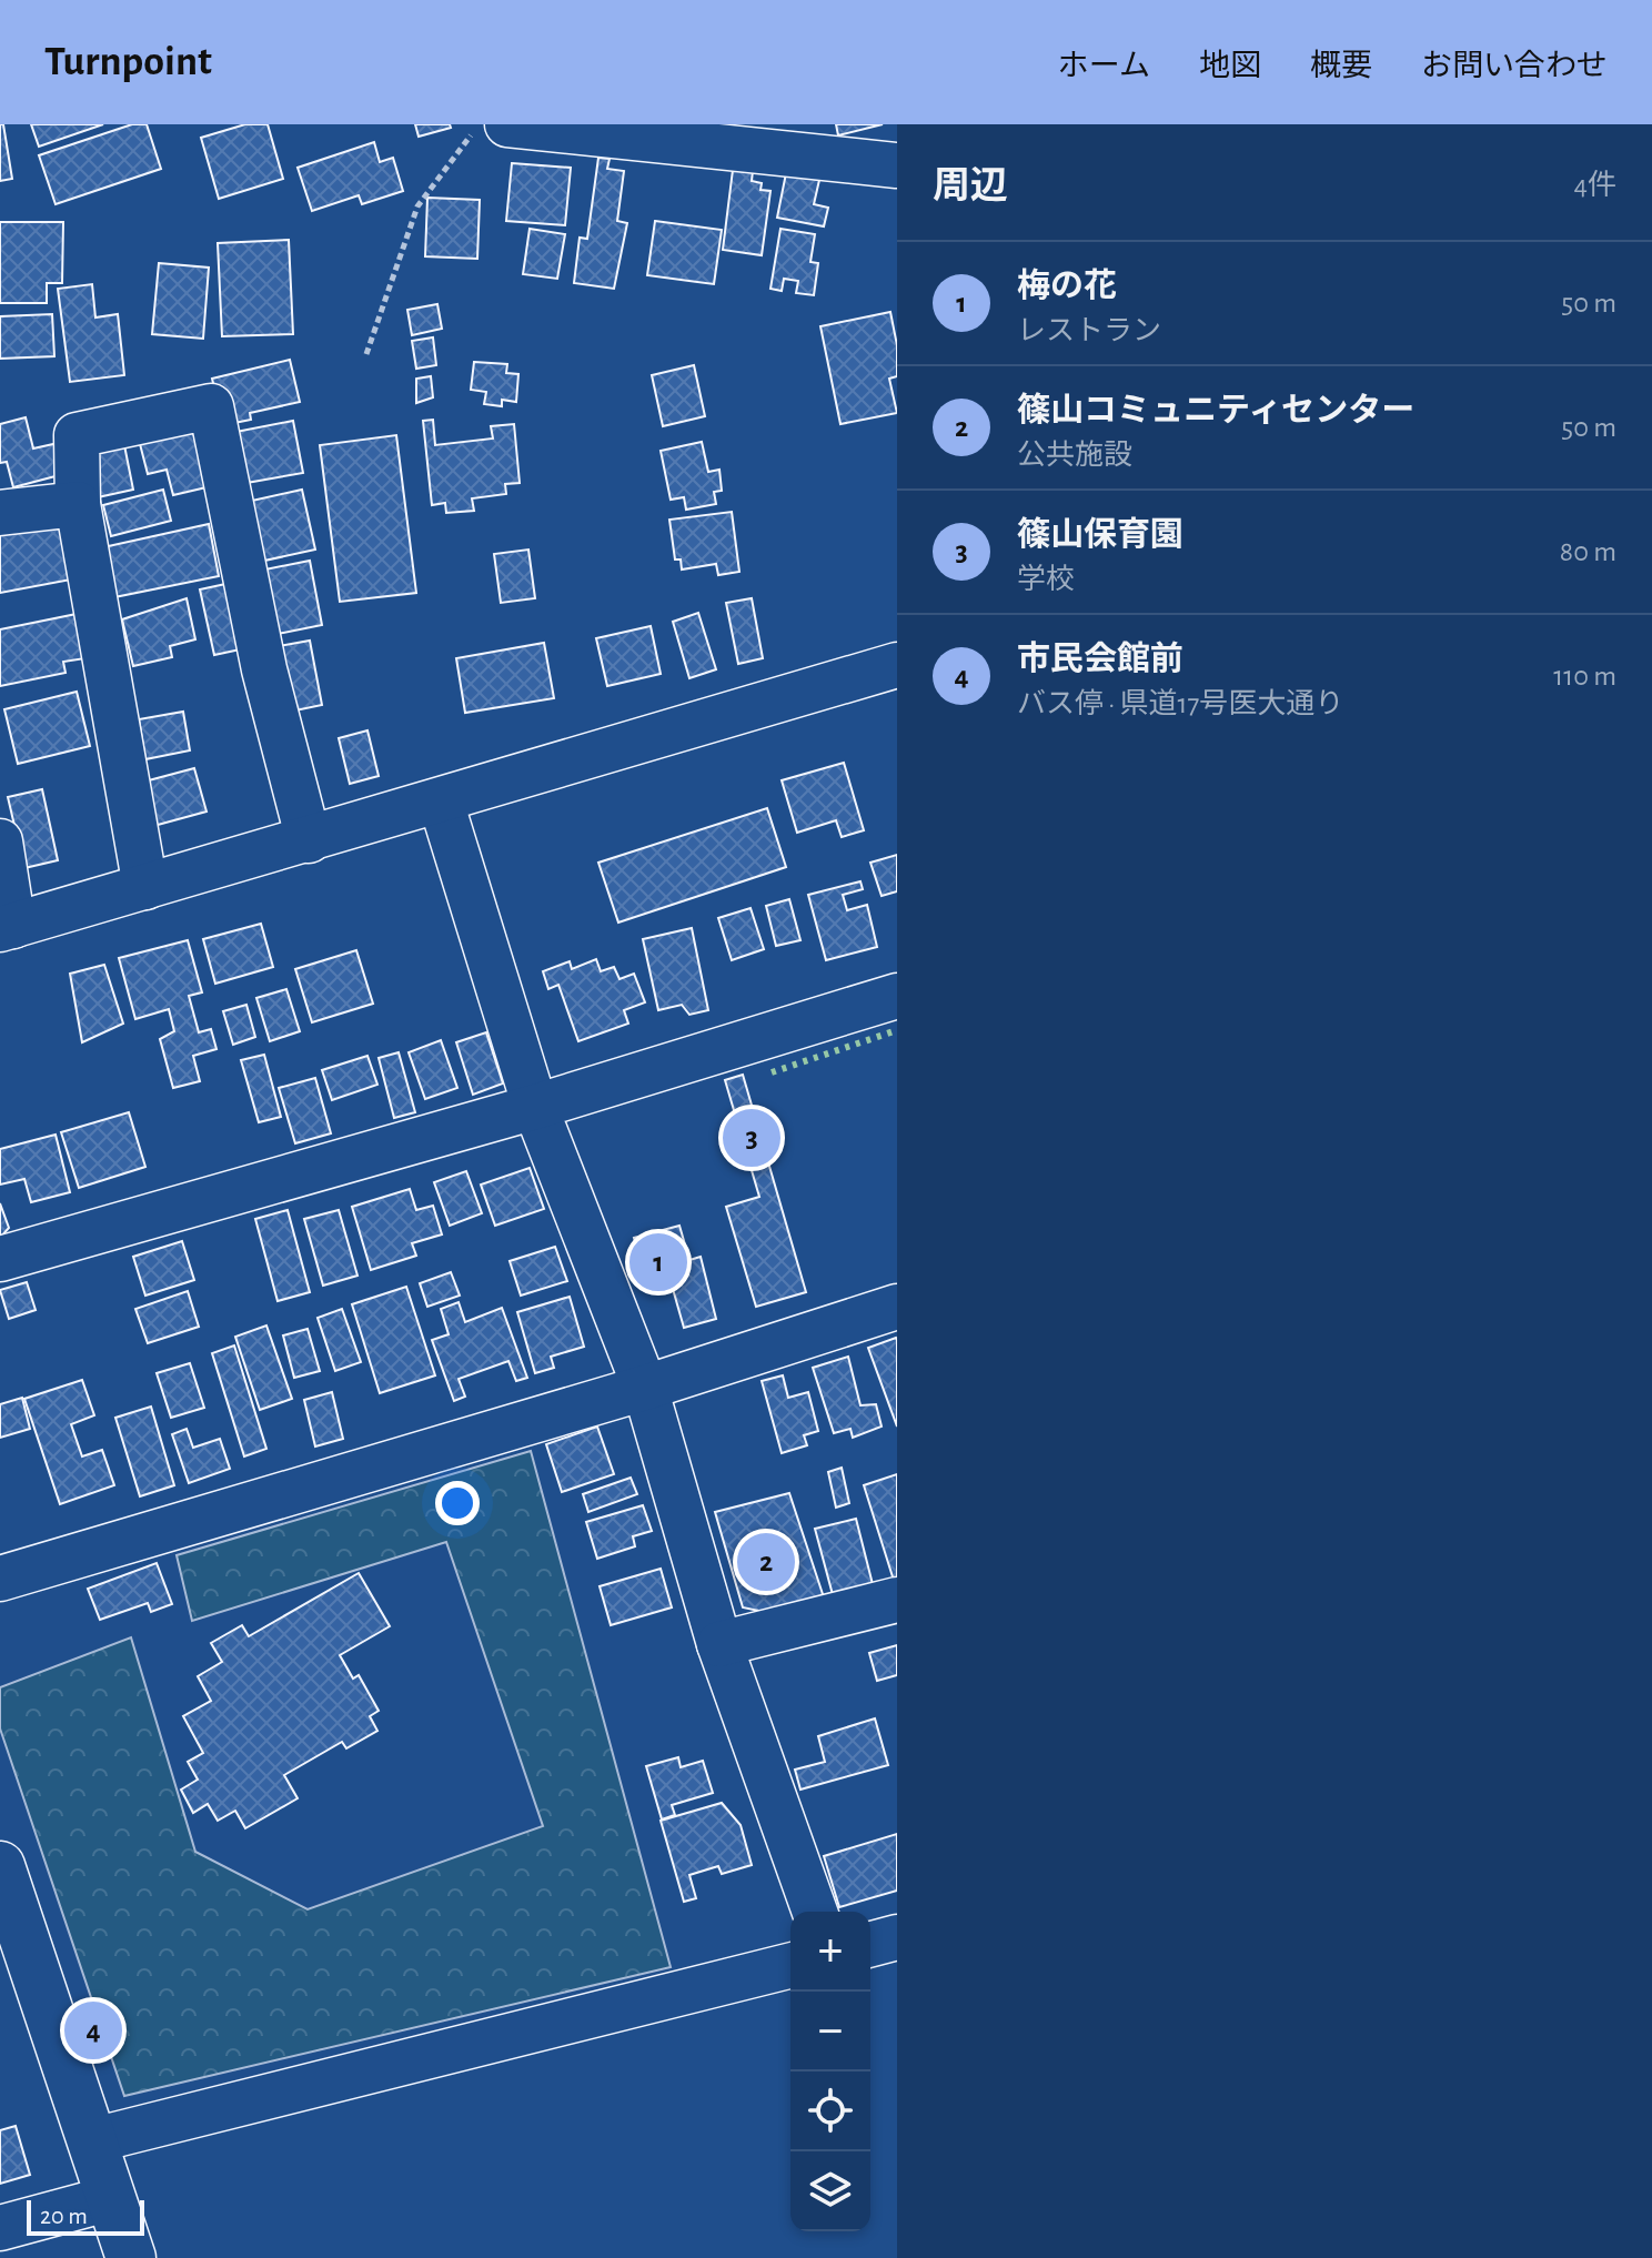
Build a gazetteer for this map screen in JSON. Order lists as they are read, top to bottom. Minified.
{"scale_bar":"20 m","page":{"header":"Turnpoint","nav":["ホーム","地図","概要","お問い合わせ"],"heading":["周辺","4件"],"list":[{"mark":"1","name":"梅の花","note":"レストラン","value":"50 m"},{"mark":"2","name":"篠山コミュニティセンター","note":"公共施設","value":"50 m"},{"mark":"3","name":"篠山保育園","note":"学校","value":"80 m"},{"mark":"4","name":"市民会館前","note":"バス停 · 県道17号医大通り","value":"110 m"}],"pins":["3","1","2","4"],"map_buttons":["+","−"],"scale":"20 m"}}
